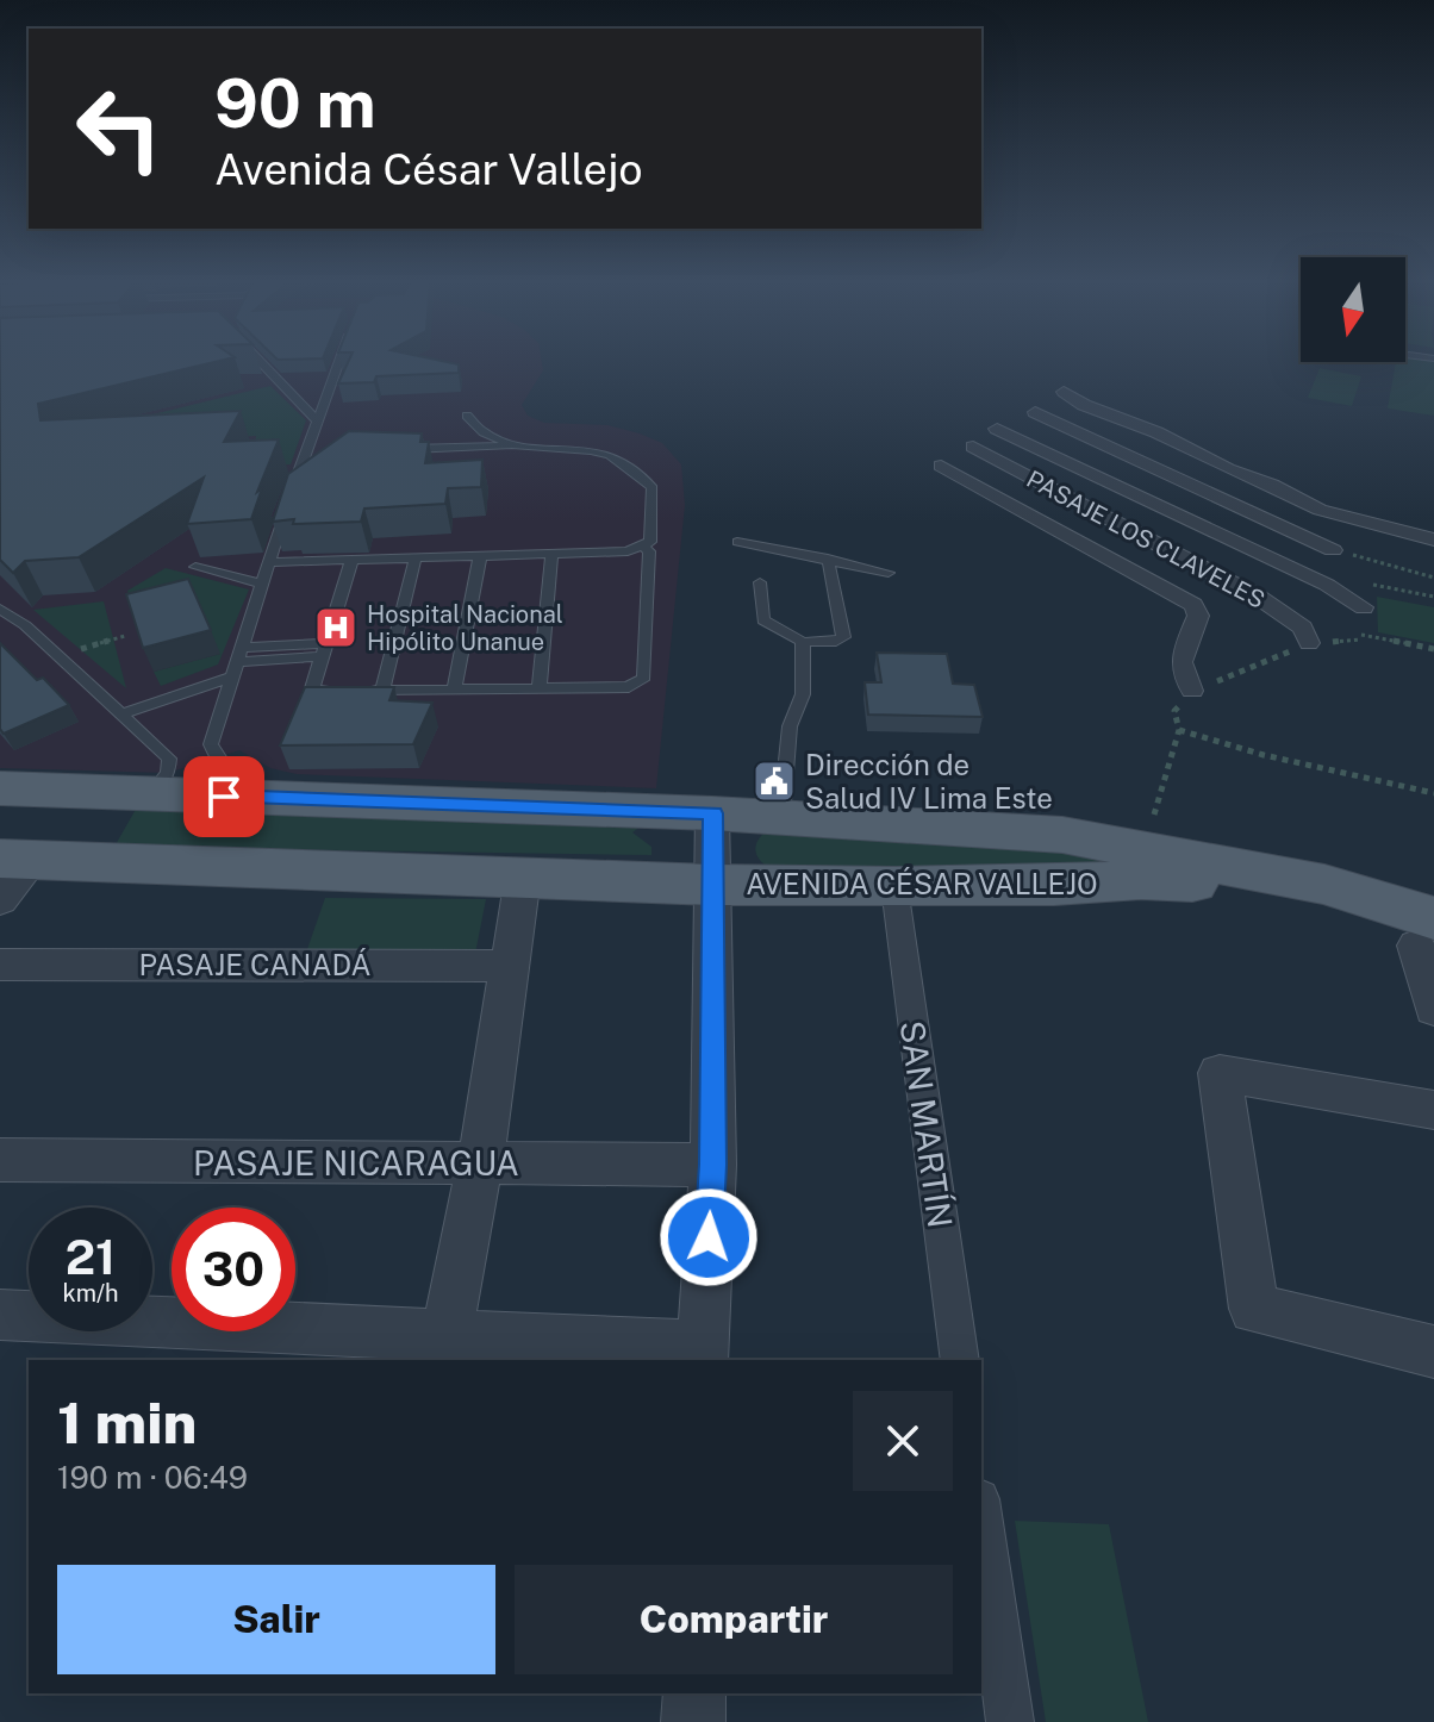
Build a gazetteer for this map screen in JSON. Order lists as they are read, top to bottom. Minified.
{"streets":{"main road":["AVENIDA CÉSAR VALLEJO"],"street":["PASAJE LOS CLAVELES","PASAJE CANADÁ","SAN MARTÍN","PASAJE NICARAGUA"]},"crossings":[["AVENIDA CÉSAR VALLEJO","SAN MARTÍN"]],"places":{"hospital":["Hospital Nacional Hipólito Unanue"],"public building":["Dirección de Salud IV Lima Este"]},"north":"bottom","page":{"turn":["90 m","Avenida César Vallejo"],"speed":"21 km/h","limit":"30","heading":["1 min","190 m · 06:49"],"buttons":["Salir","Compartir"]}}
